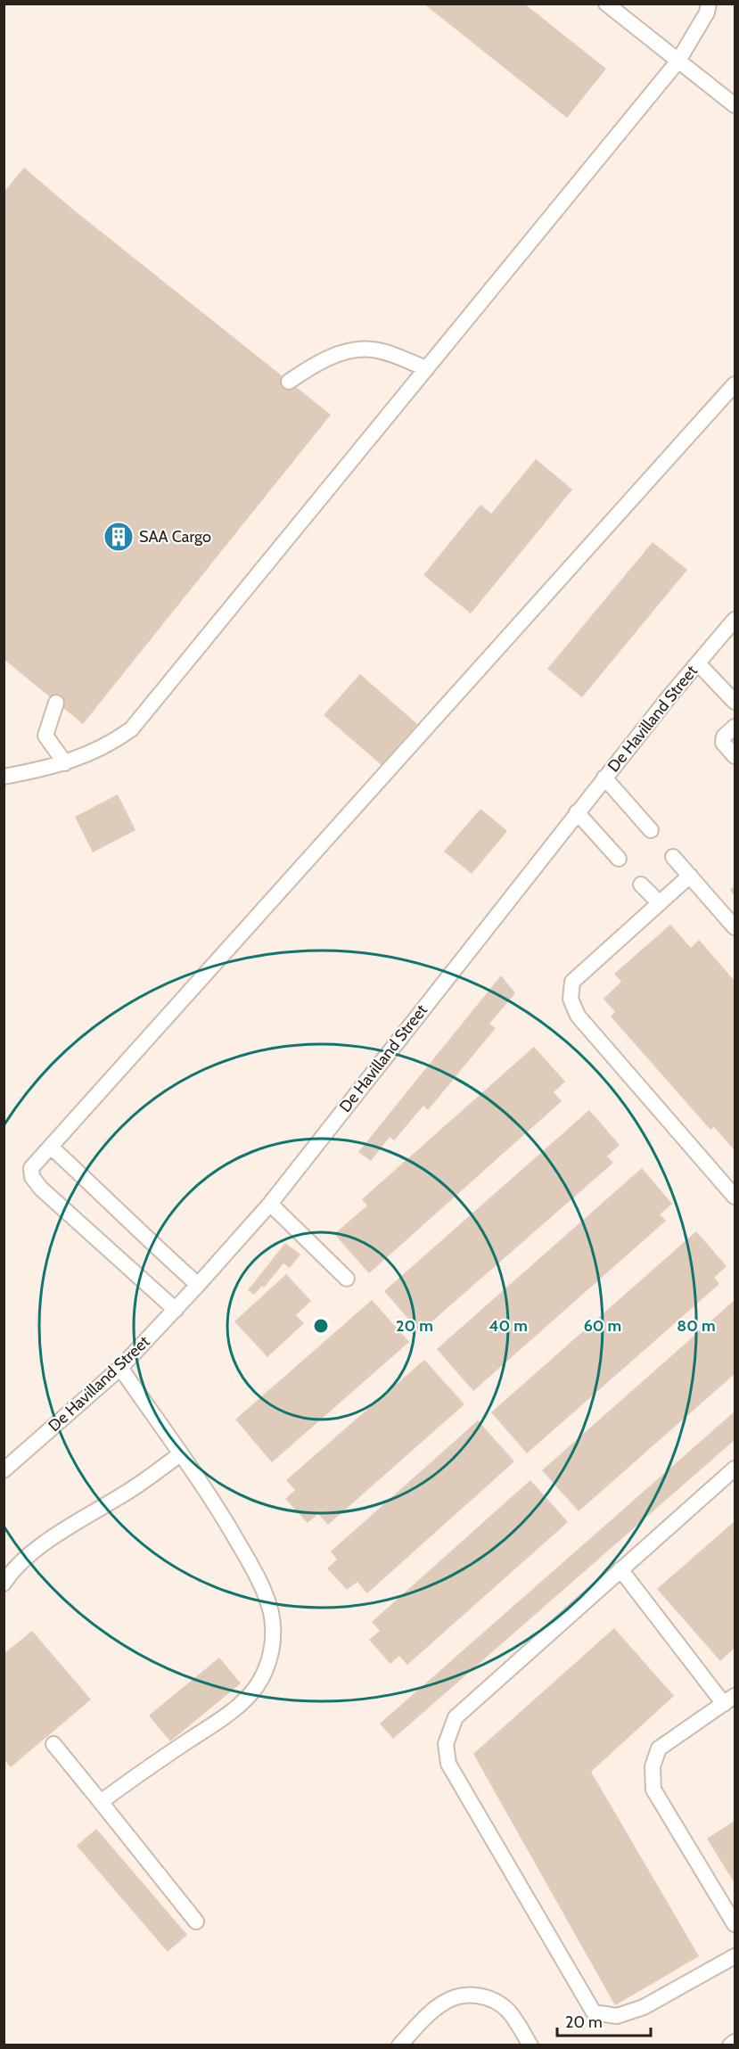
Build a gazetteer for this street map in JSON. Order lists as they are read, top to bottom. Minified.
{"streets":{"lane":["De Havilland Street"]},"places":{"building":["SAA Cargo"]},"scale_bar":"20 m","rings":["20 m","40 m","60 m","80 m"]}
